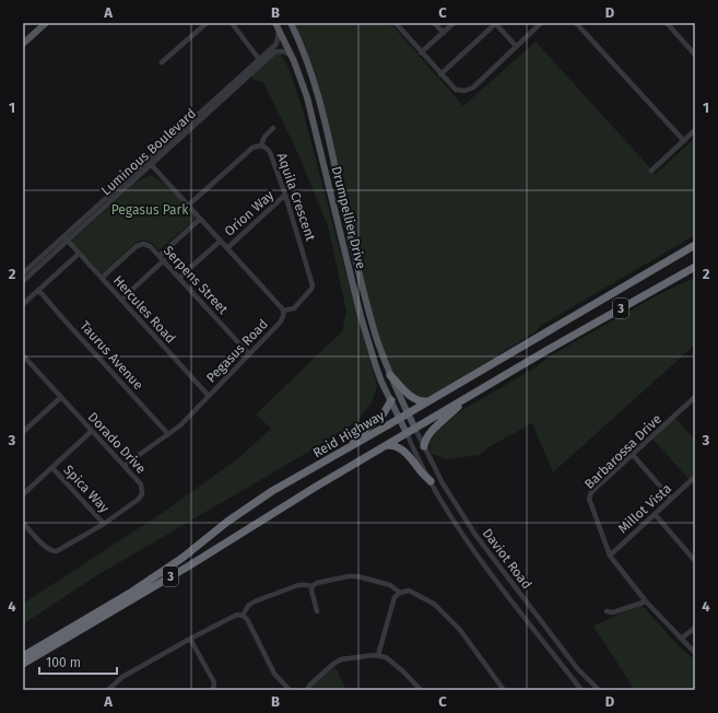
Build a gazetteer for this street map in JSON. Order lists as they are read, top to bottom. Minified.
{"streets":{"highway":["3","Reid Highway"],"main road":["Drumpellier Drive"],"street":["Luminous Boulevard","Aquila Crescent","Orion Way","Serpens Street","Hercules Road","Pegasus Road","Taurus Avenue","Dorado Drive","Barbarossa Drive","Spica Way","Millot Vista","Daviot Road"]},"crossings":[["Luminous Boulevard","Drumpellier Drive"],["Luminous Boulevard","Hercules Road"],["Aquila Crescent","Orion Way"],["Aquila Crescent","Pegasus Road"],["Drumpellier Drive","3"],["Drumpellier Drive","Reid Highway"],["Drumpellier Drive","Daviot Road"],["Serpens Street","Hercules Road"],["Serpens Street","Pegasus Road"],["3","Daviot Road"],["Hercules Road","Pegasus Road"],["Pegasus Road","Taurus Avenue"],["Dorado Drive","Spica Way"],["Barbarossa Drive","Millot Vista"]],"parks":["Pegasus Park"],"scale_bar":"100 m","grid":{"columns":["A","B","C","D"],"rows":["1","2","3","4"]}}
